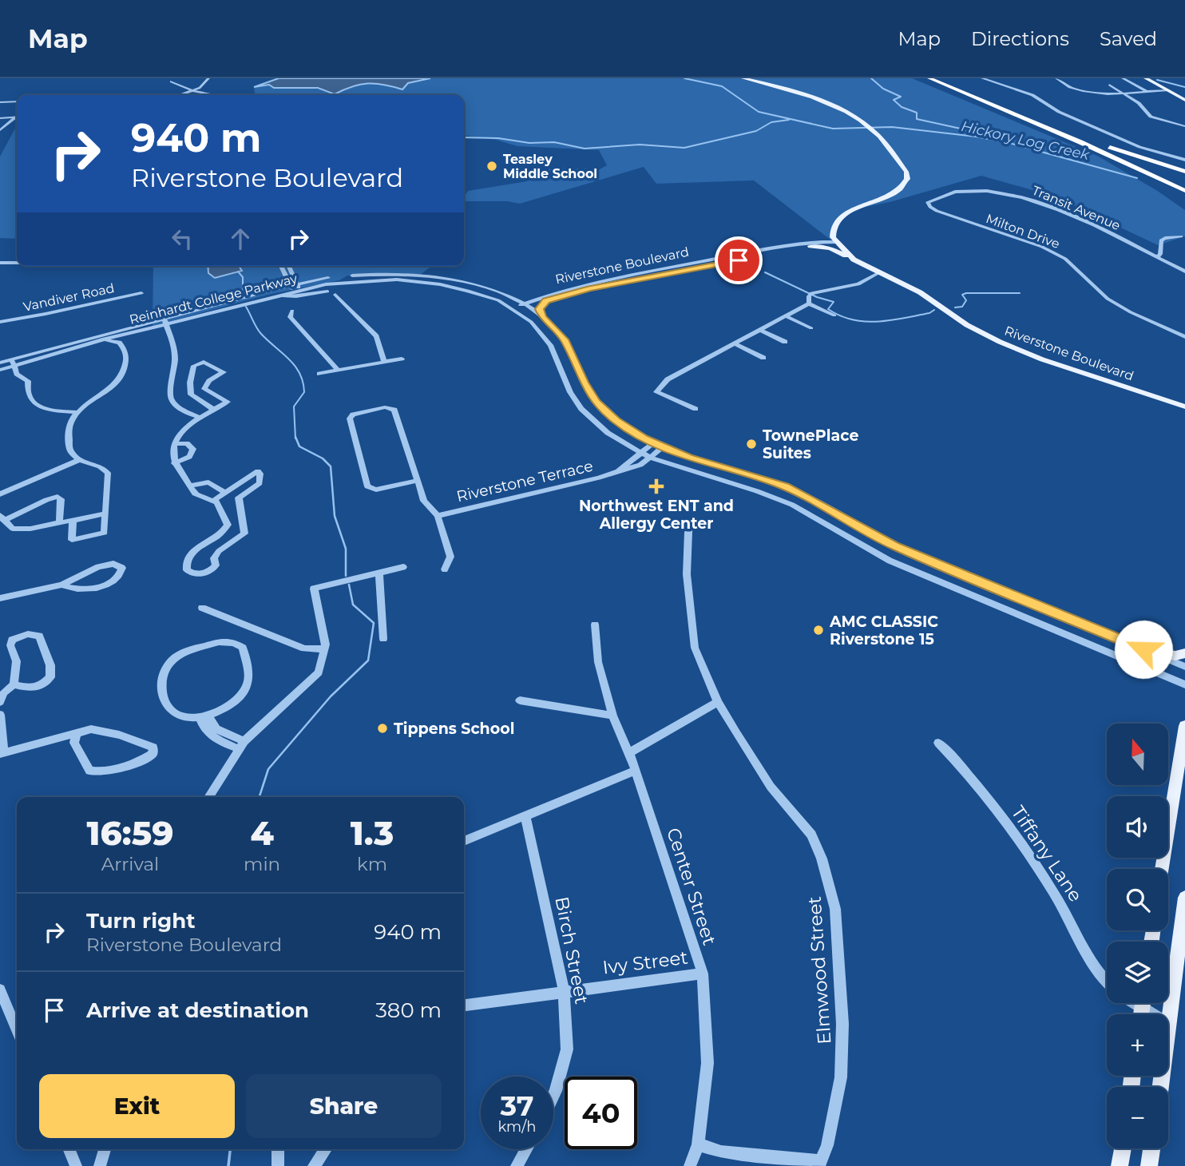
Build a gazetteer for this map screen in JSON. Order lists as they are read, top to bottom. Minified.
{"streets":{"main road":["Riverstone Boulevard"],"street":["Transit Avenue","Milton Drive","Vandiver Road","Reinhardt College Parkway","Riverstone Terrace","Tiffany Lane","Center Street","Birch Street","Ivy Street","Elmwood Street"]},"crossings":[["Transit Avenue","Milton Drive"],["Riverstone Boulevard","Reinhardt College Parkway"],["Reinhardt College Parkway","Riverstone Terrace"],["Center Street","Ivy Street"],["Center Street","Elmwood Street"],["Birch Street","Ivy Street"]],"water":["Hickory Log Creek"],"places":{"other":["Teasley Middle School","TownePlace Suites","AMC CLASSIC Riverstone 15","Tippens School"],"health":["Northwest ENT and Allergy Center"]},"north":"top","page":{"header":"Map","nav":["Map","Directions","Saved"],"turn":["940 m","Riverstone Boulevard"],"map_buttons":["+","−"],"eta":["16:59","Arrival","4","min","1.3","km"],"list":[{"name":"Turn right","note":"Riverstone Boulevard","value":"940 m"},{"name":"Arrive at destination","value":"380 m"}],"buttons":["Exit","Share"],"speed":"37 km/h","limit":"40"}}
